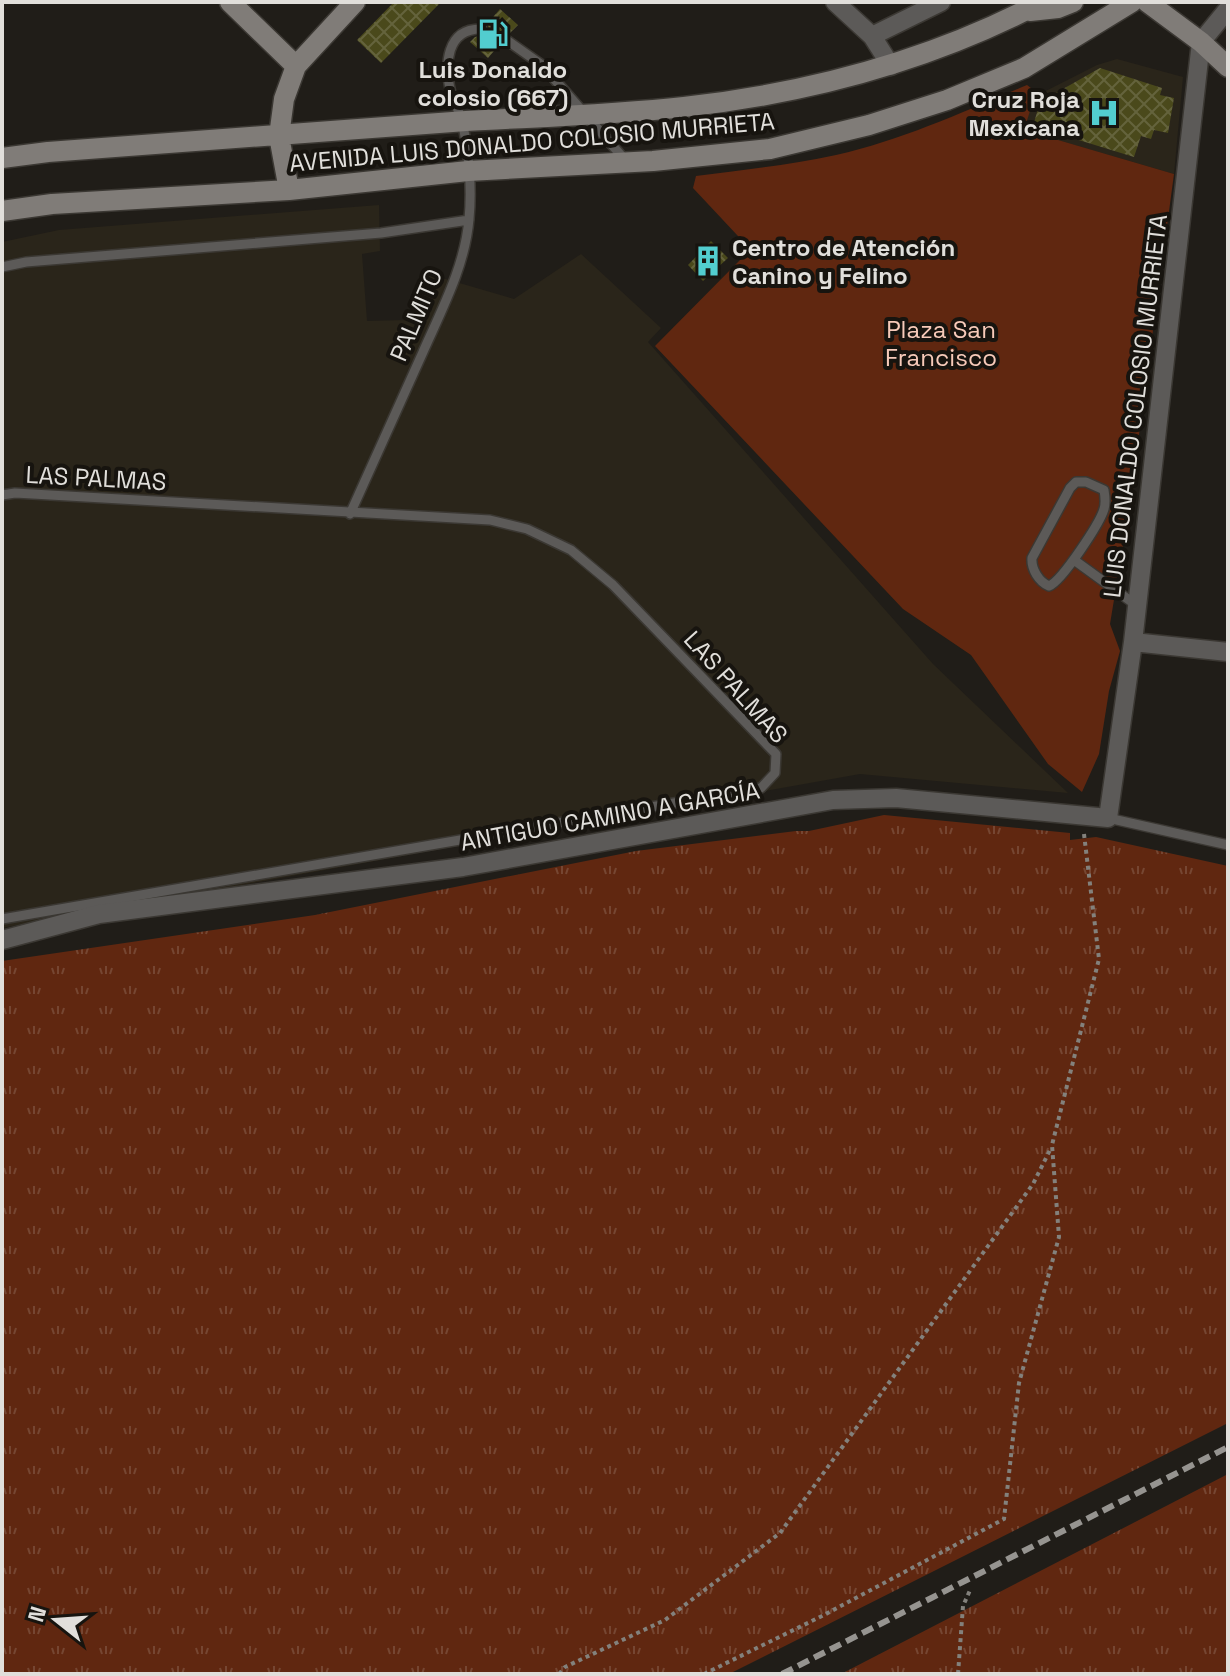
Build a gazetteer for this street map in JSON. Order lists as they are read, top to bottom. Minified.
{"streets":{"main road":["AVENIDA LUIS DONALDO COLOSIO MURRIETA"],"street":["LUIS DONALDO COLOSIO MURRIETA","ANTIGUO CAMINO A GARCÍA"],"lane":["PALMITO","LAS PALMAS"]},"crossings":[["AVENIDA LUIS DONALDO COLOSIO MURRIETA","PALMITO"],["PALMITO","LAS PALMAS"],["LUIS DONALDO COLOSIO MURRIETA","ANTIGUO CAMINO A GARCÍA"]],"parks":["Plaza San Francisco"],"places":{"fuel station":["Luis Donaldo colosio (667)"],"hospital":["Cruz Roja Mexicana"],"building":["Centro de Atención Canino y Felino"]},"north":"left"}
